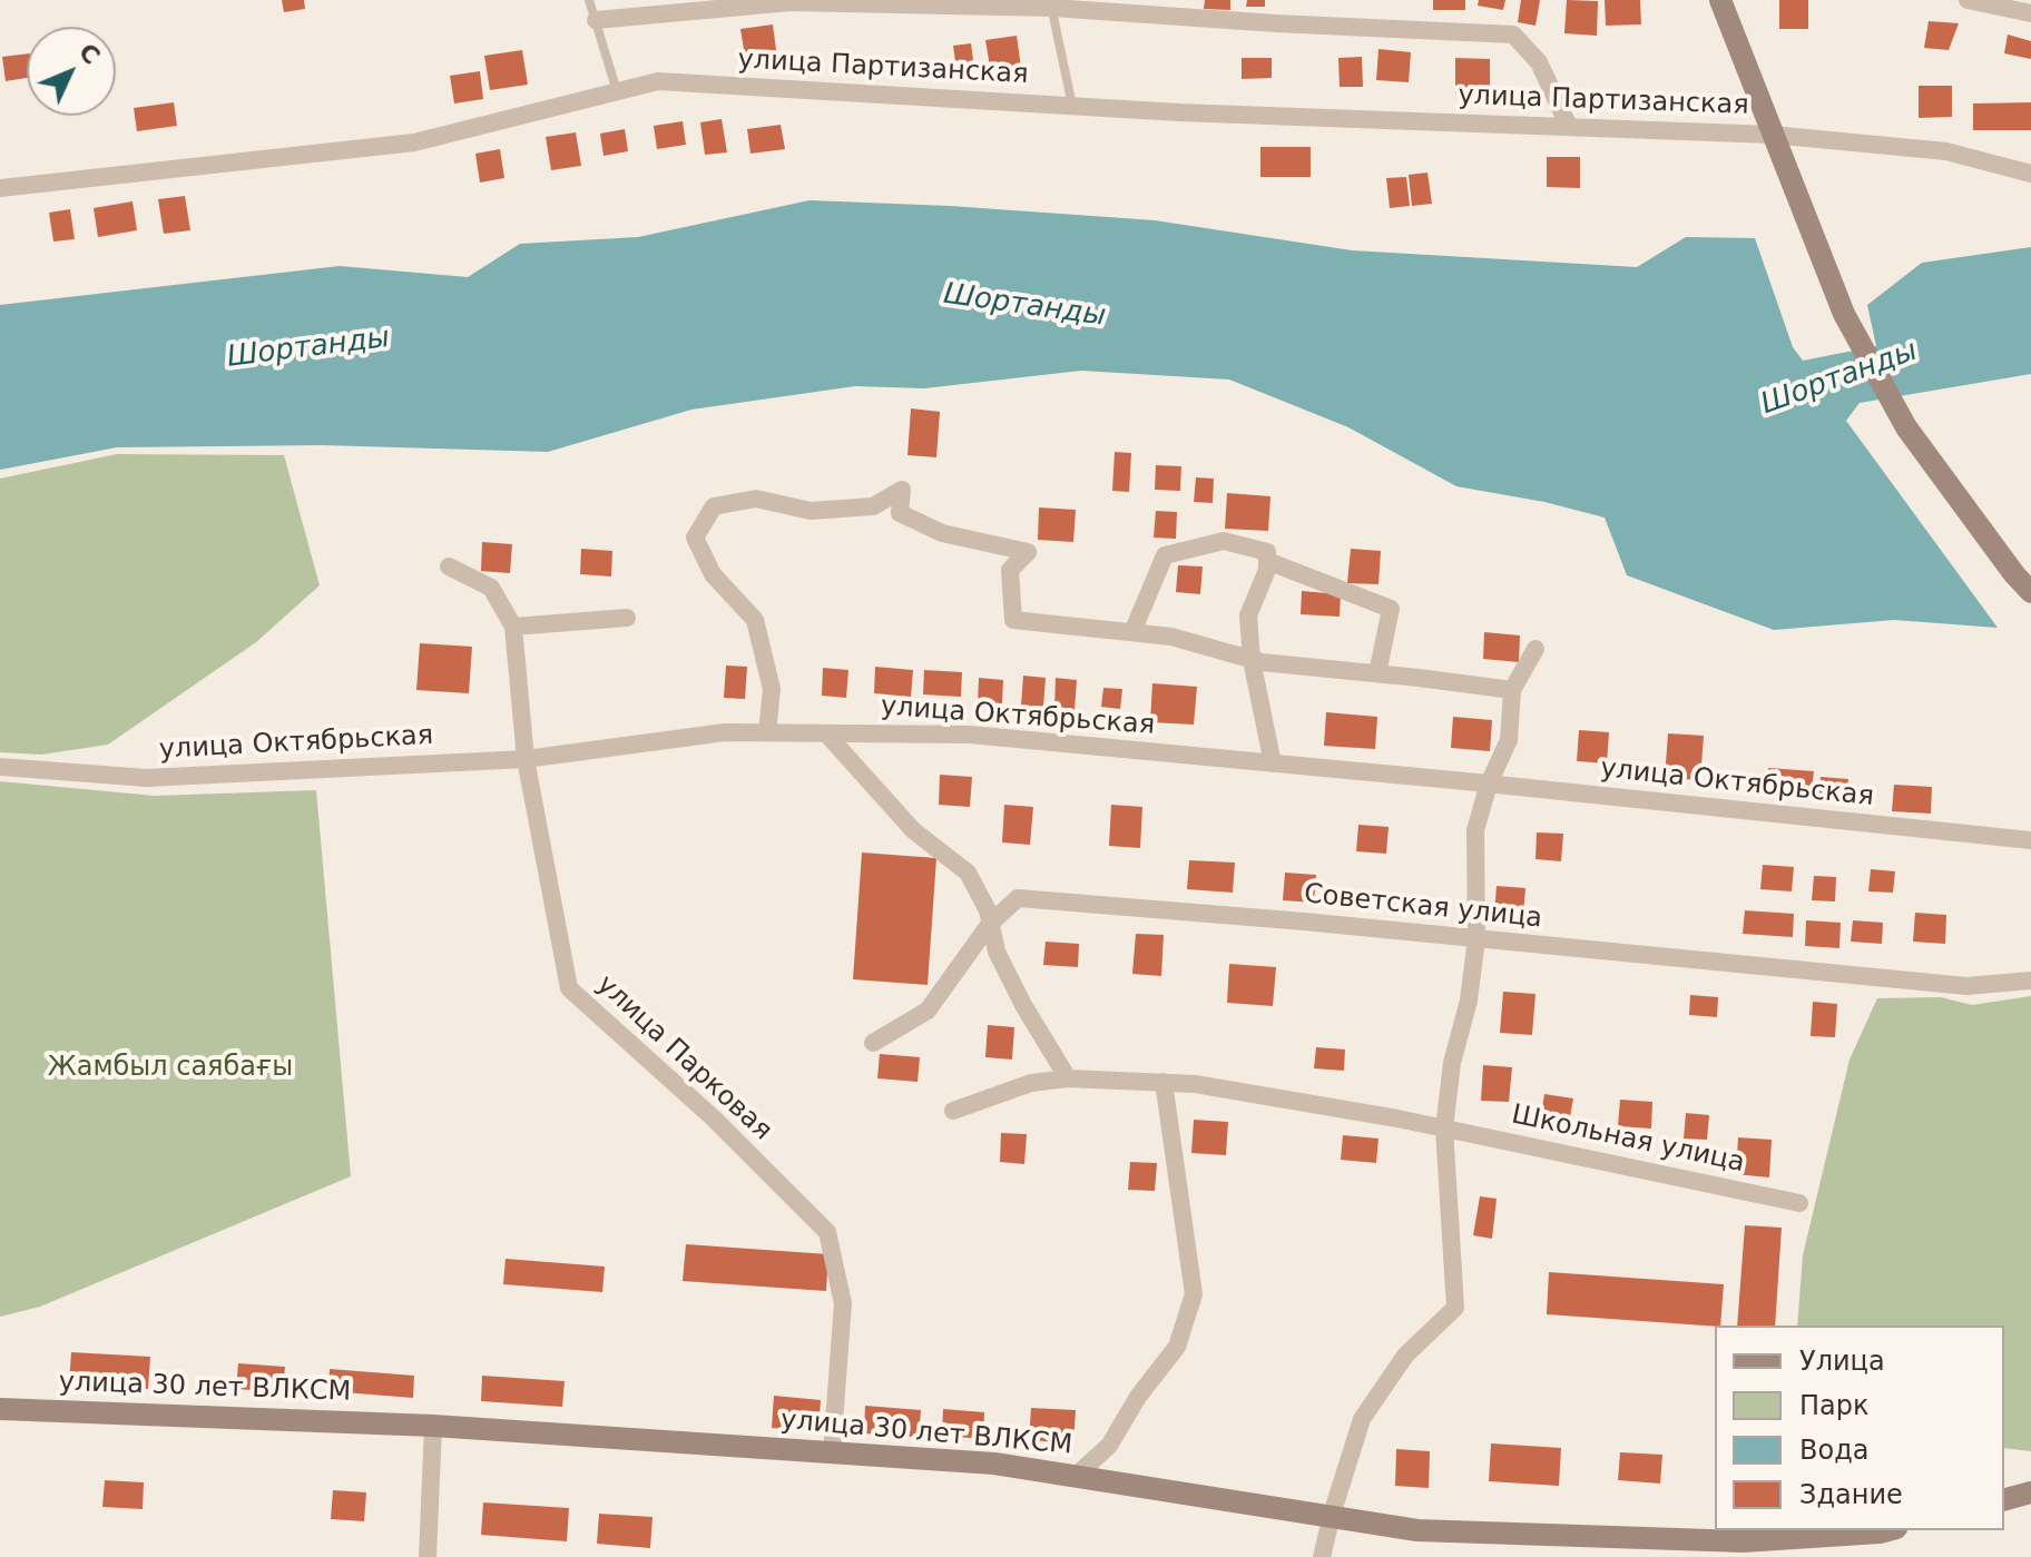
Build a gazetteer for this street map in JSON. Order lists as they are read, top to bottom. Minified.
{"streets":{"street":["улица Партизанская","улица Октябрьская","Советская улица","улица Парковая","Школьная улица","улица 30 лет ВЛКСМ"]},"crossings":[["улица Октябрьская","улица Парковая"],["улица Парковая","улица 30 лет ВЛКСМ"]],"water":["Шортанды"],"parks":["Жамбыл саябағы"],"legend":["Улица","Парк","Вода","Здание"],"north":"top right"}
